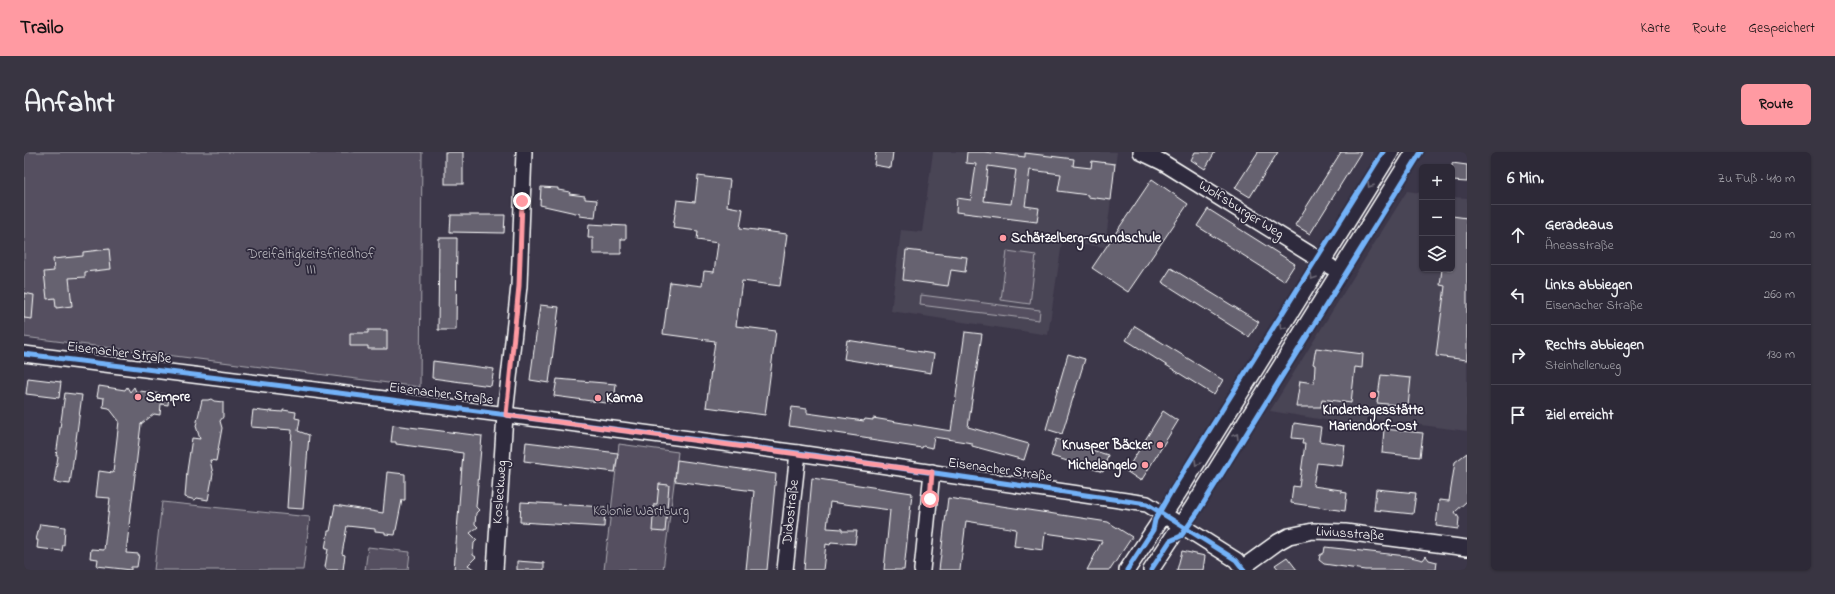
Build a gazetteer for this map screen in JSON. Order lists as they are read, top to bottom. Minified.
{"streets":{"street":["Wolfsburger Weg","Eisenacher Straße","Kosleckweg","Didostraße","Liviusstraße"]},"crossings":[["Eisenacher Straße","Kosleckweg"],["Eisenacher Straße","Didostraße"],["Eisenacher Straße","Liviusstraße"]],"parks":["Dreifaltigkeitsfriedhof III","Kolonie Wartburg"],"places":["Schätzelberg-Grundschule","Kindertagesstätte Mariendorf-Ost","Sempre","Karma","Knusper Bäcker","Michelangelo"],"page":{"header":"Trailo","nav":["Karte","Route","Gespeichert"],"title":"Anfahrt","buttons":"Route","heading":["6 Min.","Zu Fuß · 410 m"],"map_buttons":["+","−"],"list":[["Geradeaus","Äneasstraße","20 m"],["Links abbiegen","Eisenacher Straße","260 m"],["Rechts abbiegen","Steinhellenweg","130 m"],"Ziel erreicht"]}}
